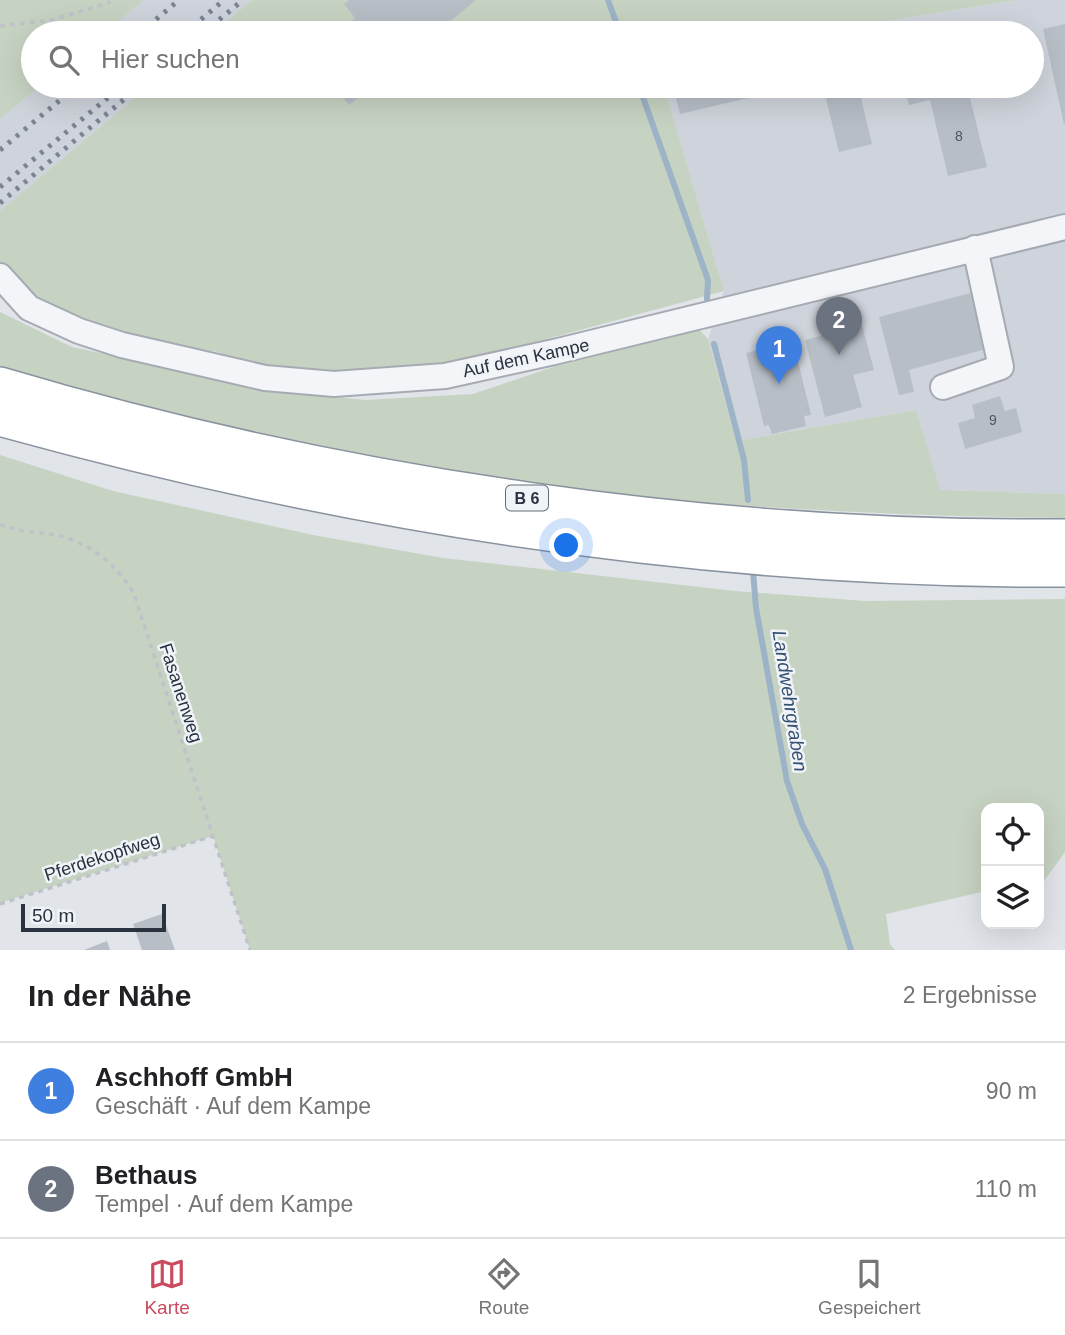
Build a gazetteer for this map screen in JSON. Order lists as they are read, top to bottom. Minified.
{"streets":{"highway":["B 6"],"street":["Auf dem Kampe"],"path":["Fasanenweg","Pferdekopfweg"]},"crossings":[["Fasanenweg","Pferdekopfweg"]],"water":["Landwehrgraben"],"house_numbers":["8","9"],"scale_bar":"50 m","page":{"search":"Hier suchen","pins":["2","1"],"scale":"50 m","heading":["In der Nähe","2 Ergebnisse"],"list":[{"mark":"1","name":"Aschhoff GmbH","note":"Geschäft · Auf dem Kampe","value":"90 m"},{"mark":"2","name":"Bethaus","note":"Tempel · Auf dem Kampe","value":"110 m"}],"nav":["Karte","Route","Gespeichert"]}}
